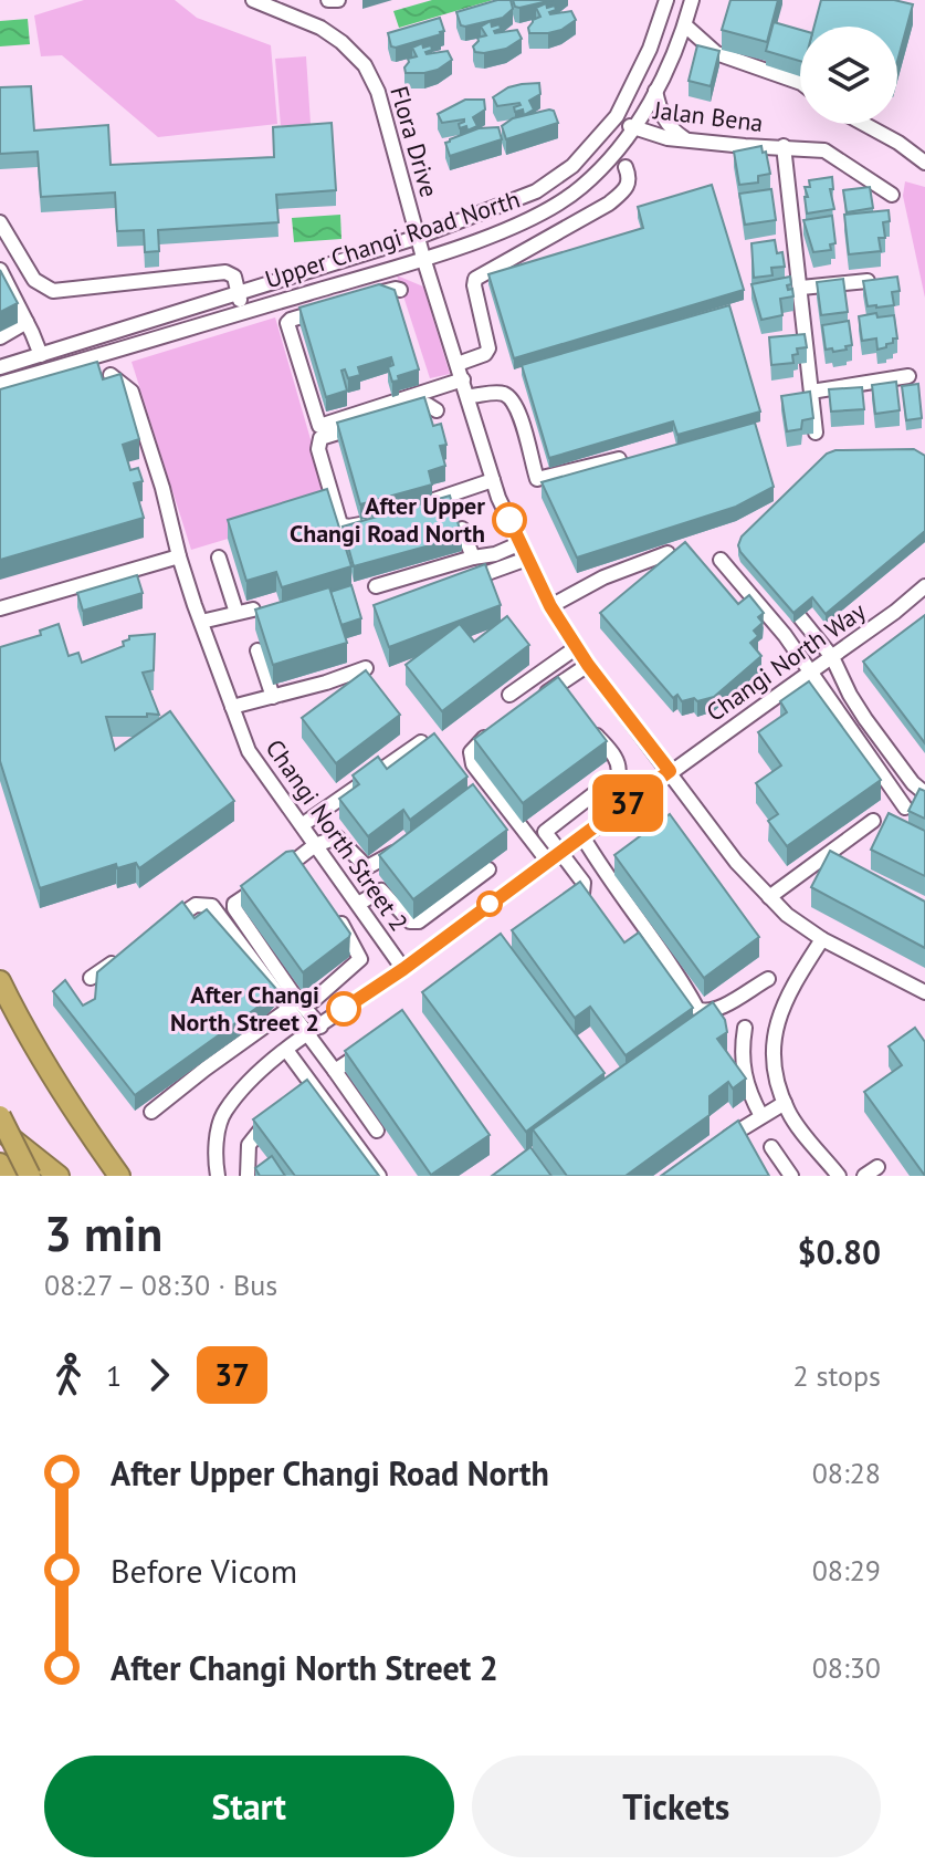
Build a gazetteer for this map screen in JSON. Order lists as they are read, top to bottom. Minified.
{"streets":{"street":["Jalan Bena","Flora Drive","Upper Changi Road North","Changi North Way","Changi North Street 2"]},"crossings":[["Jalan Bena","Upper Changi Road North"],["Flora Drive","Upper Changi Road North"],["Flora Drive","Changi North Way"],["Changi North Way","Changi North Street 2"]],"places":["After Upper Changi Road North","After Changi North Street 2"],"lines":["bus line 37"],"page":{"on_map":"37","heading":["3 min","08:27 – 08:30 · Bus","$0.80"],"legs":["1","37","2 stops"],"list":[{"name":"After Upper Changi Road North","value":"08:28"},{"name":"Before Vicom","value":"08:29"},{"name":"After Changi North Street 2","value":"08:30"}],"buttons":["Start","Tickets"]}}
